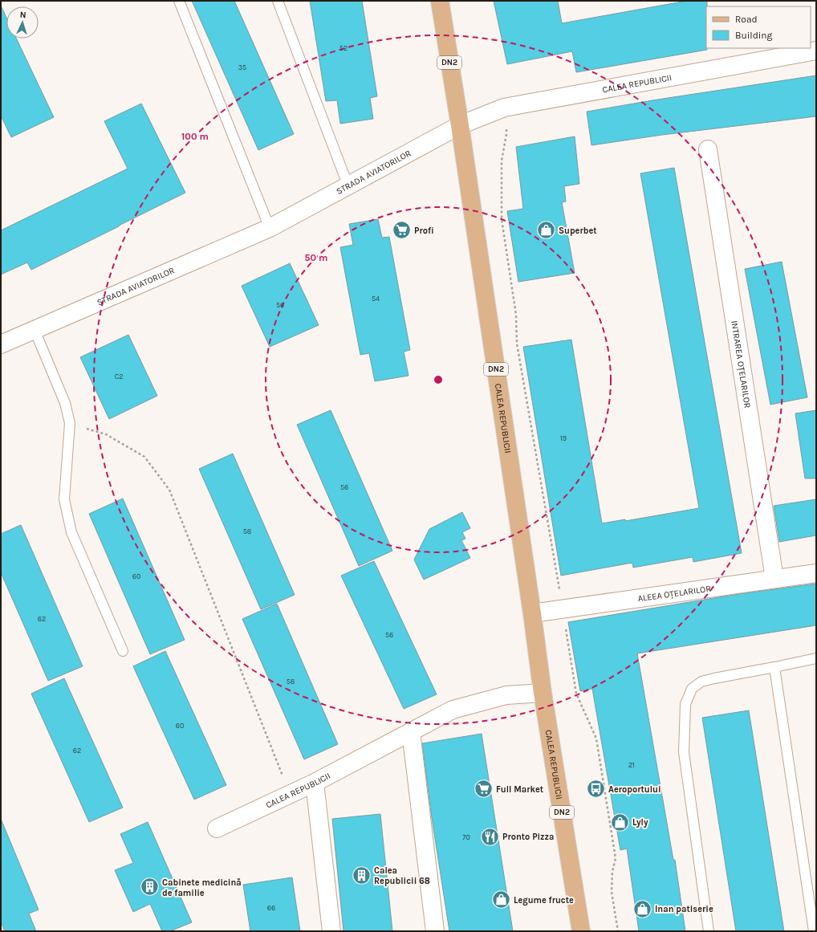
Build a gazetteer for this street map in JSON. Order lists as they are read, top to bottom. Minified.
{"streets":{"main road":["DN2","CALEA REPUBLICII"],"street":["STRADA AVIATORILOR","INTRAREA OȚELARILOR","ALEEA OȚELARILOR"]},"crossings":[["CALEA REPUBLICII","STRADA AVIATORILOR"],["CALEA REPUBLICII","ALEEA OȚELARILOR"],["INTRAREA OȚELARILOR","ALEEA OȚELARILOR"]],"places":{"supermarket":["Profi","Full Market"],"shop":["Superbet","Lyly","Legume fructe","Inan patiserie"],"bus stop":["Aeroportului"],"restaurant":["Pronto Pizza"],"building":["Calea Republicii 68","Cabinete medicină de familie"]},"house_numbers":["52","35","54","56","C2","19","56","58","60","62","56","58","60","62","21","70","66"],"legend":["Road","Building"],"north":"top","rings":["100 m","50 m"]}
